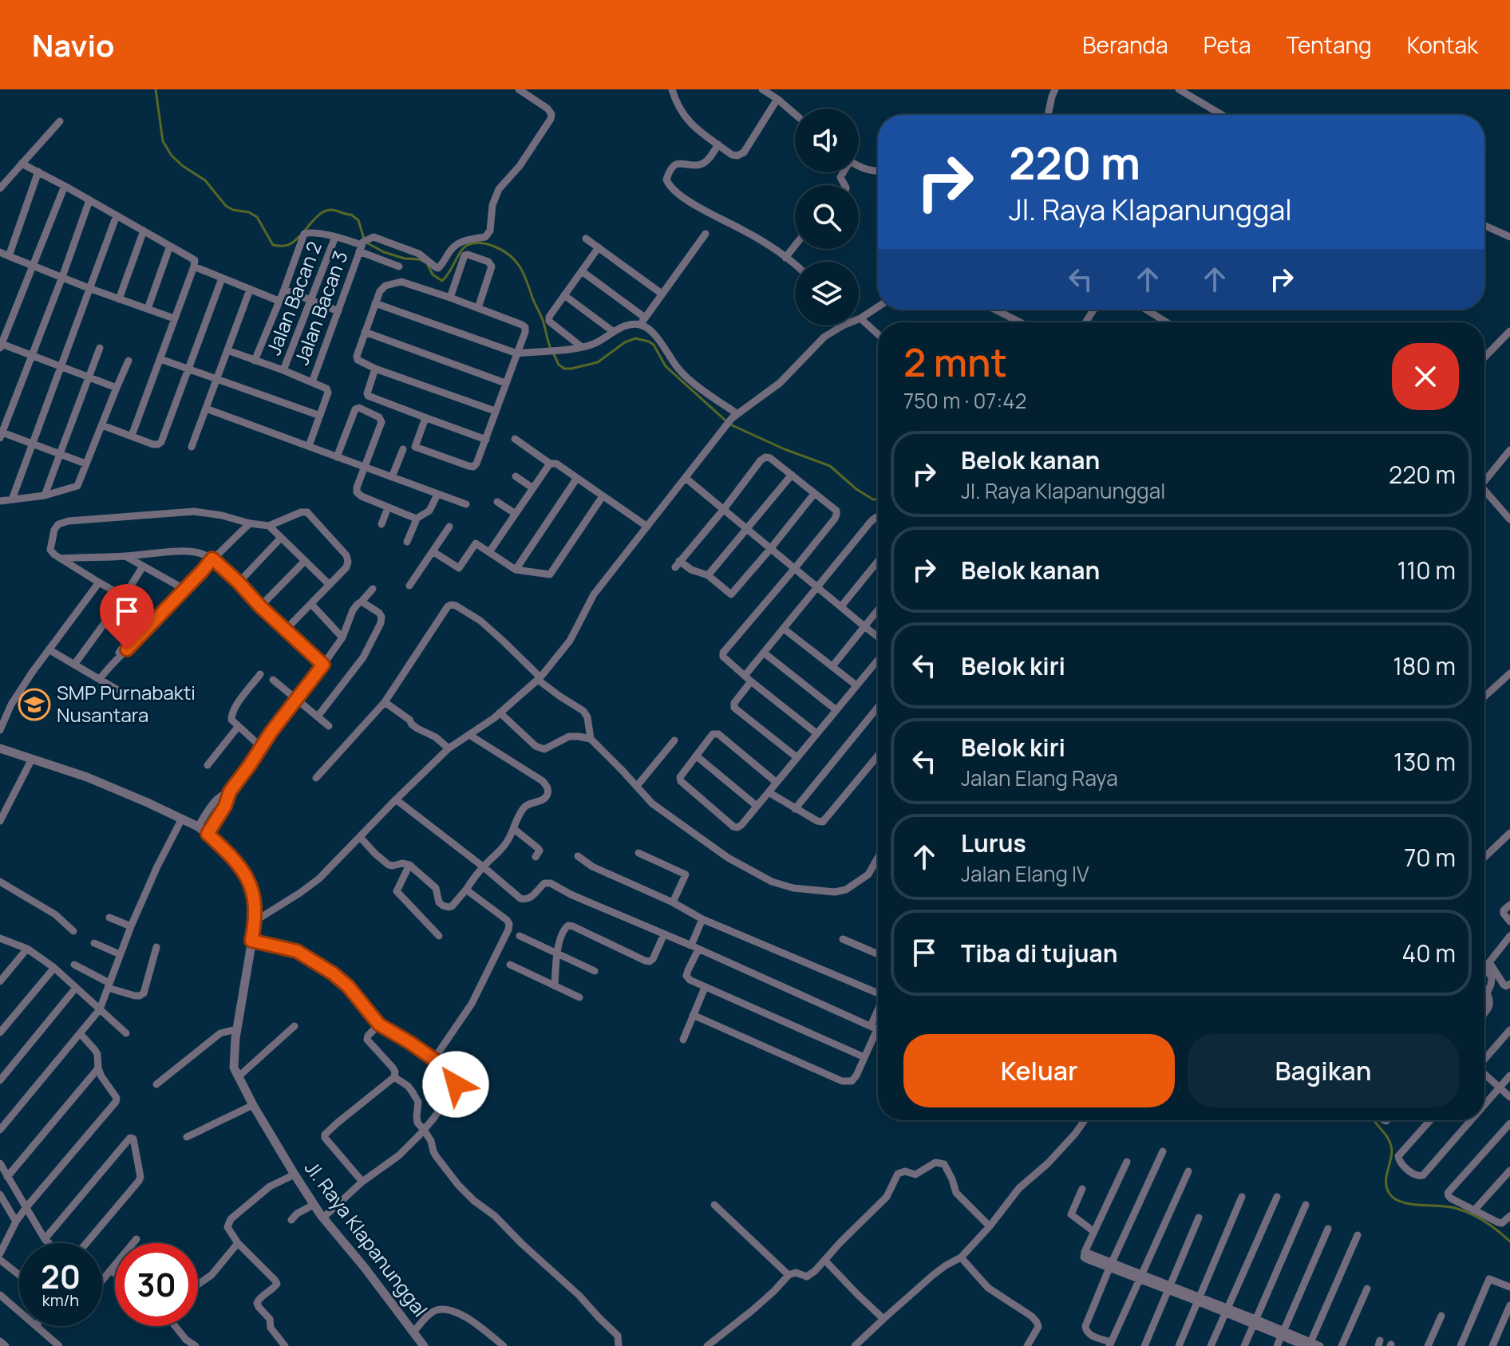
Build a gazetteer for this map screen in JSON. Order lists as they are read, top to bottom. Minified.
{"streets":{"street":["Jalan Bacan 2","Jalan Bacan 3","Jl. Raya Klapanunggal"]},"places":{"school or university":["SMP Purnabakti Nusantara"]},"page":{"header":"Navio","nav":["Beranda","Peta","Tentang","Kontak"],"turn":["220 m","Jl. Raya Klapanunggal"],"heading":["2 mnt","750 m · 07:42"],"list":[{"name":"Belok kanan","note":"Jl. Raya Klapanunggal","value":"220 m"},{"name":"Belok kanan","value":"110 m"},{"name":"Belok kiri","value":"180 m"},{"name":"Belok kiri","note":"Jalan Elang Raya","value":"130 m"},{"name":"Lurus","note":"Jalan Elang IV","value":"70 m"},{"name":"Tiba di tujuan","value":"40 m"}],"buttons":["Keluar","Bagikan"],"speed":"20 km/h","limit":"30"}}
